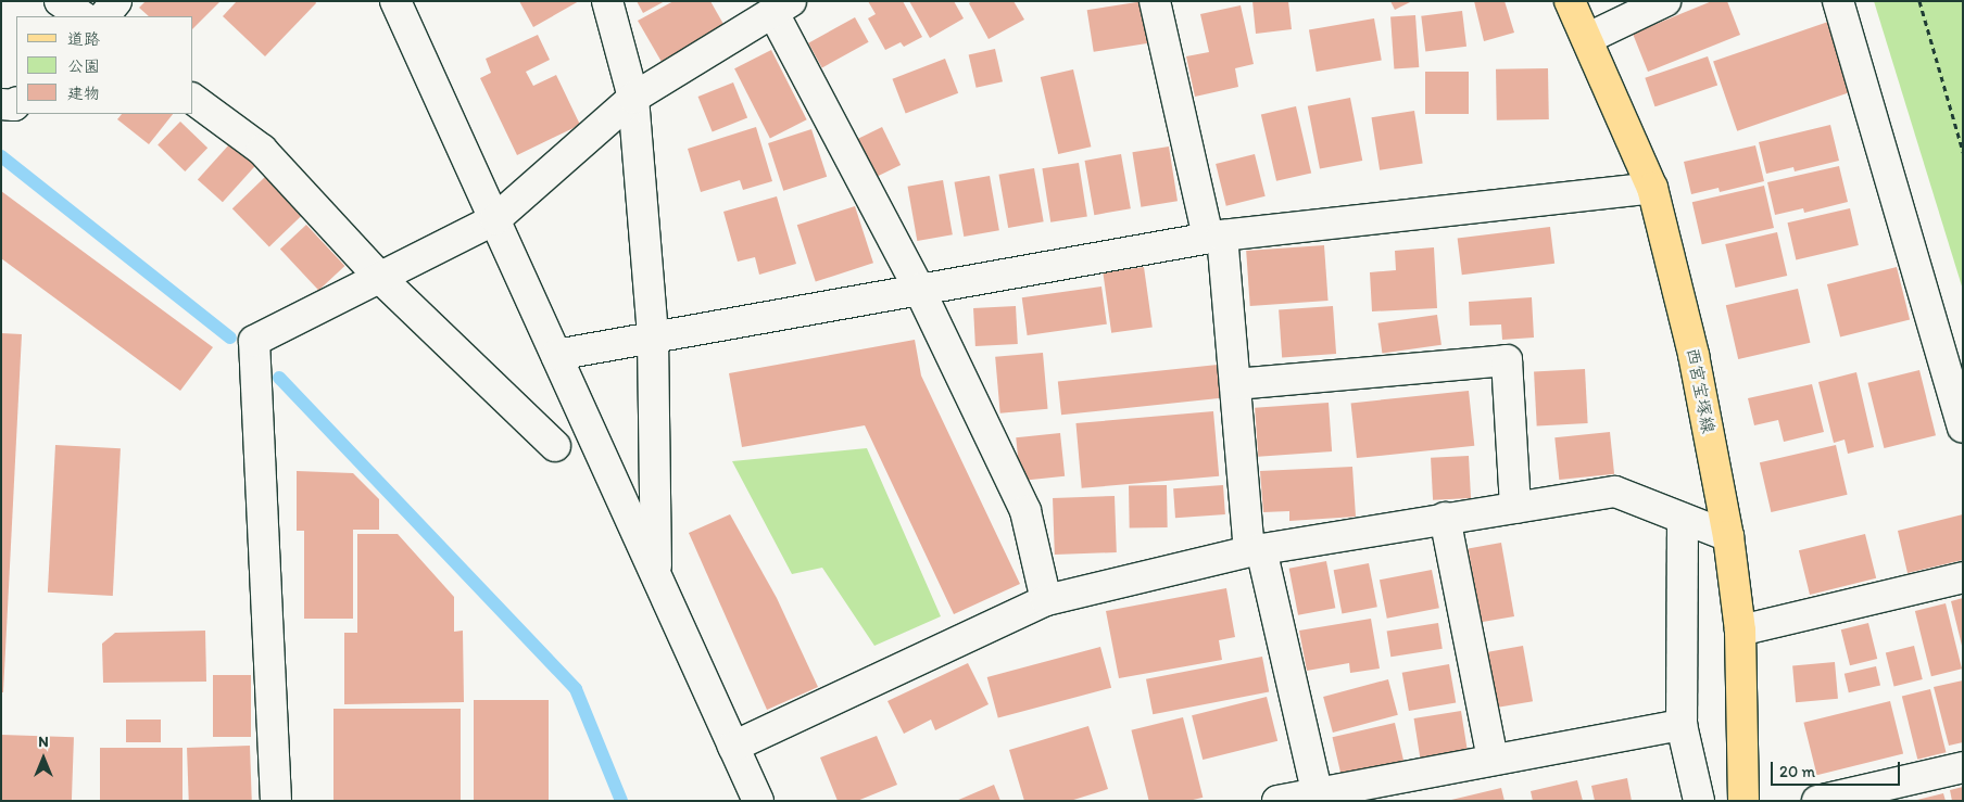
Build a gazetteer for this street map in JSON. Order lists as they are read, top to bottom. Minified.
{"streets":{"main road":["西宮宝塚線"]},"legend":["道路","公園","建物"],"scale_bar":"20 m","north":"top"}
